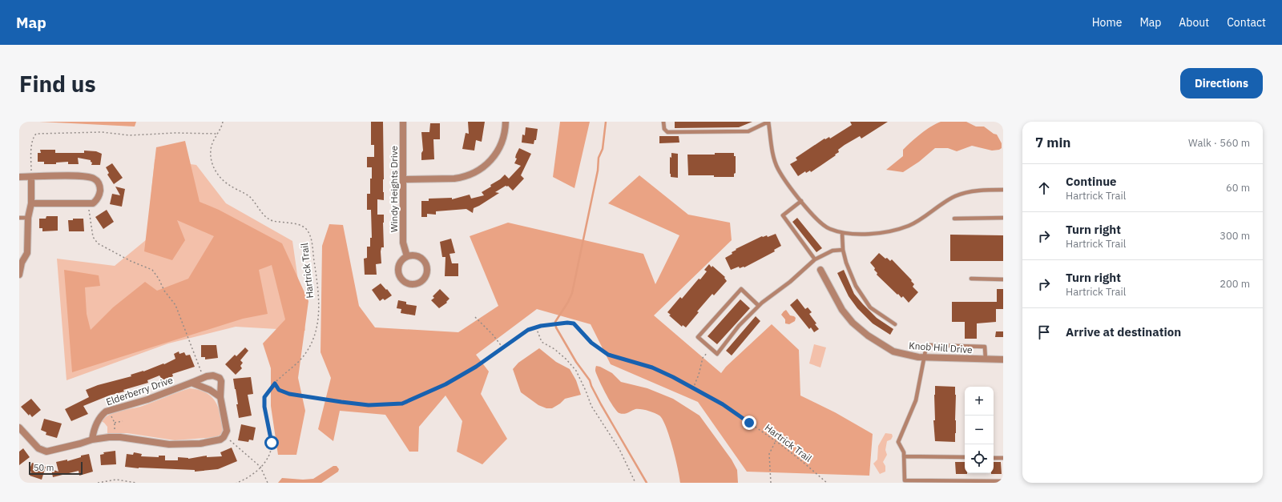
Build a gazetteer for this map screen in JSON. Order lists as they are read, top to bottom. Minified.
{"streets":{"street":["Windy Heights Drive","Knob Hill Drive","Elderberry Drive"],"path":["Hartrick Trail"]},"scale_bar":"50 m","page":{"header":"Map","nav":["Home","Map","About","Contact"],"buttons":"Directions","title":"Find us","heading":["7 min","Walk · 560 m"],"list":[["Continue","Hartrick Trail","60 m"],["Turn right","Hartrick Trail","300 m"],["Turn right","Hartrick Trail","200 m"],"Arrive at destination"],"map_buttons":["+","−"],"scale":"50 m"}}
